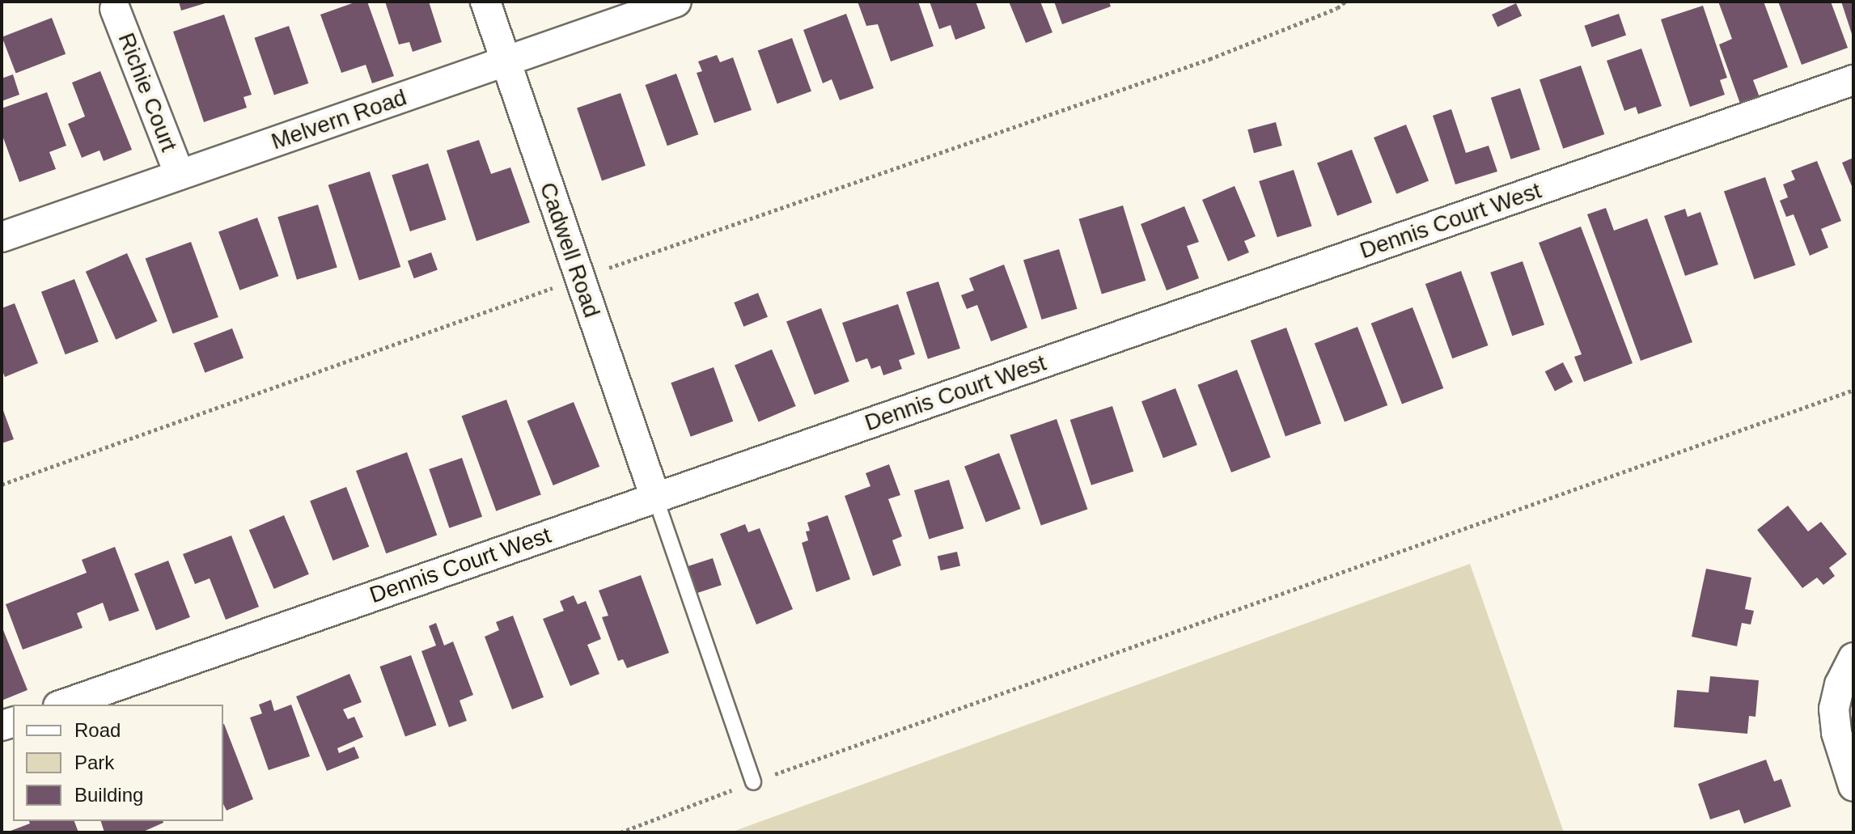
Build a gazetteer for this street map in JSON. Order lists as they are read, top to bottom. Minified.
{"streets":{"street":["Richie Court","Melvern Road","Dennis Court West","Cadwell Road"]},"crossings":[["Richie Court","Melvern Road"],["Melvern Road","Cadwell Road"],["Dennis Court West","Cadwell Road"]],"legend":["Road","Park","Building"]}
